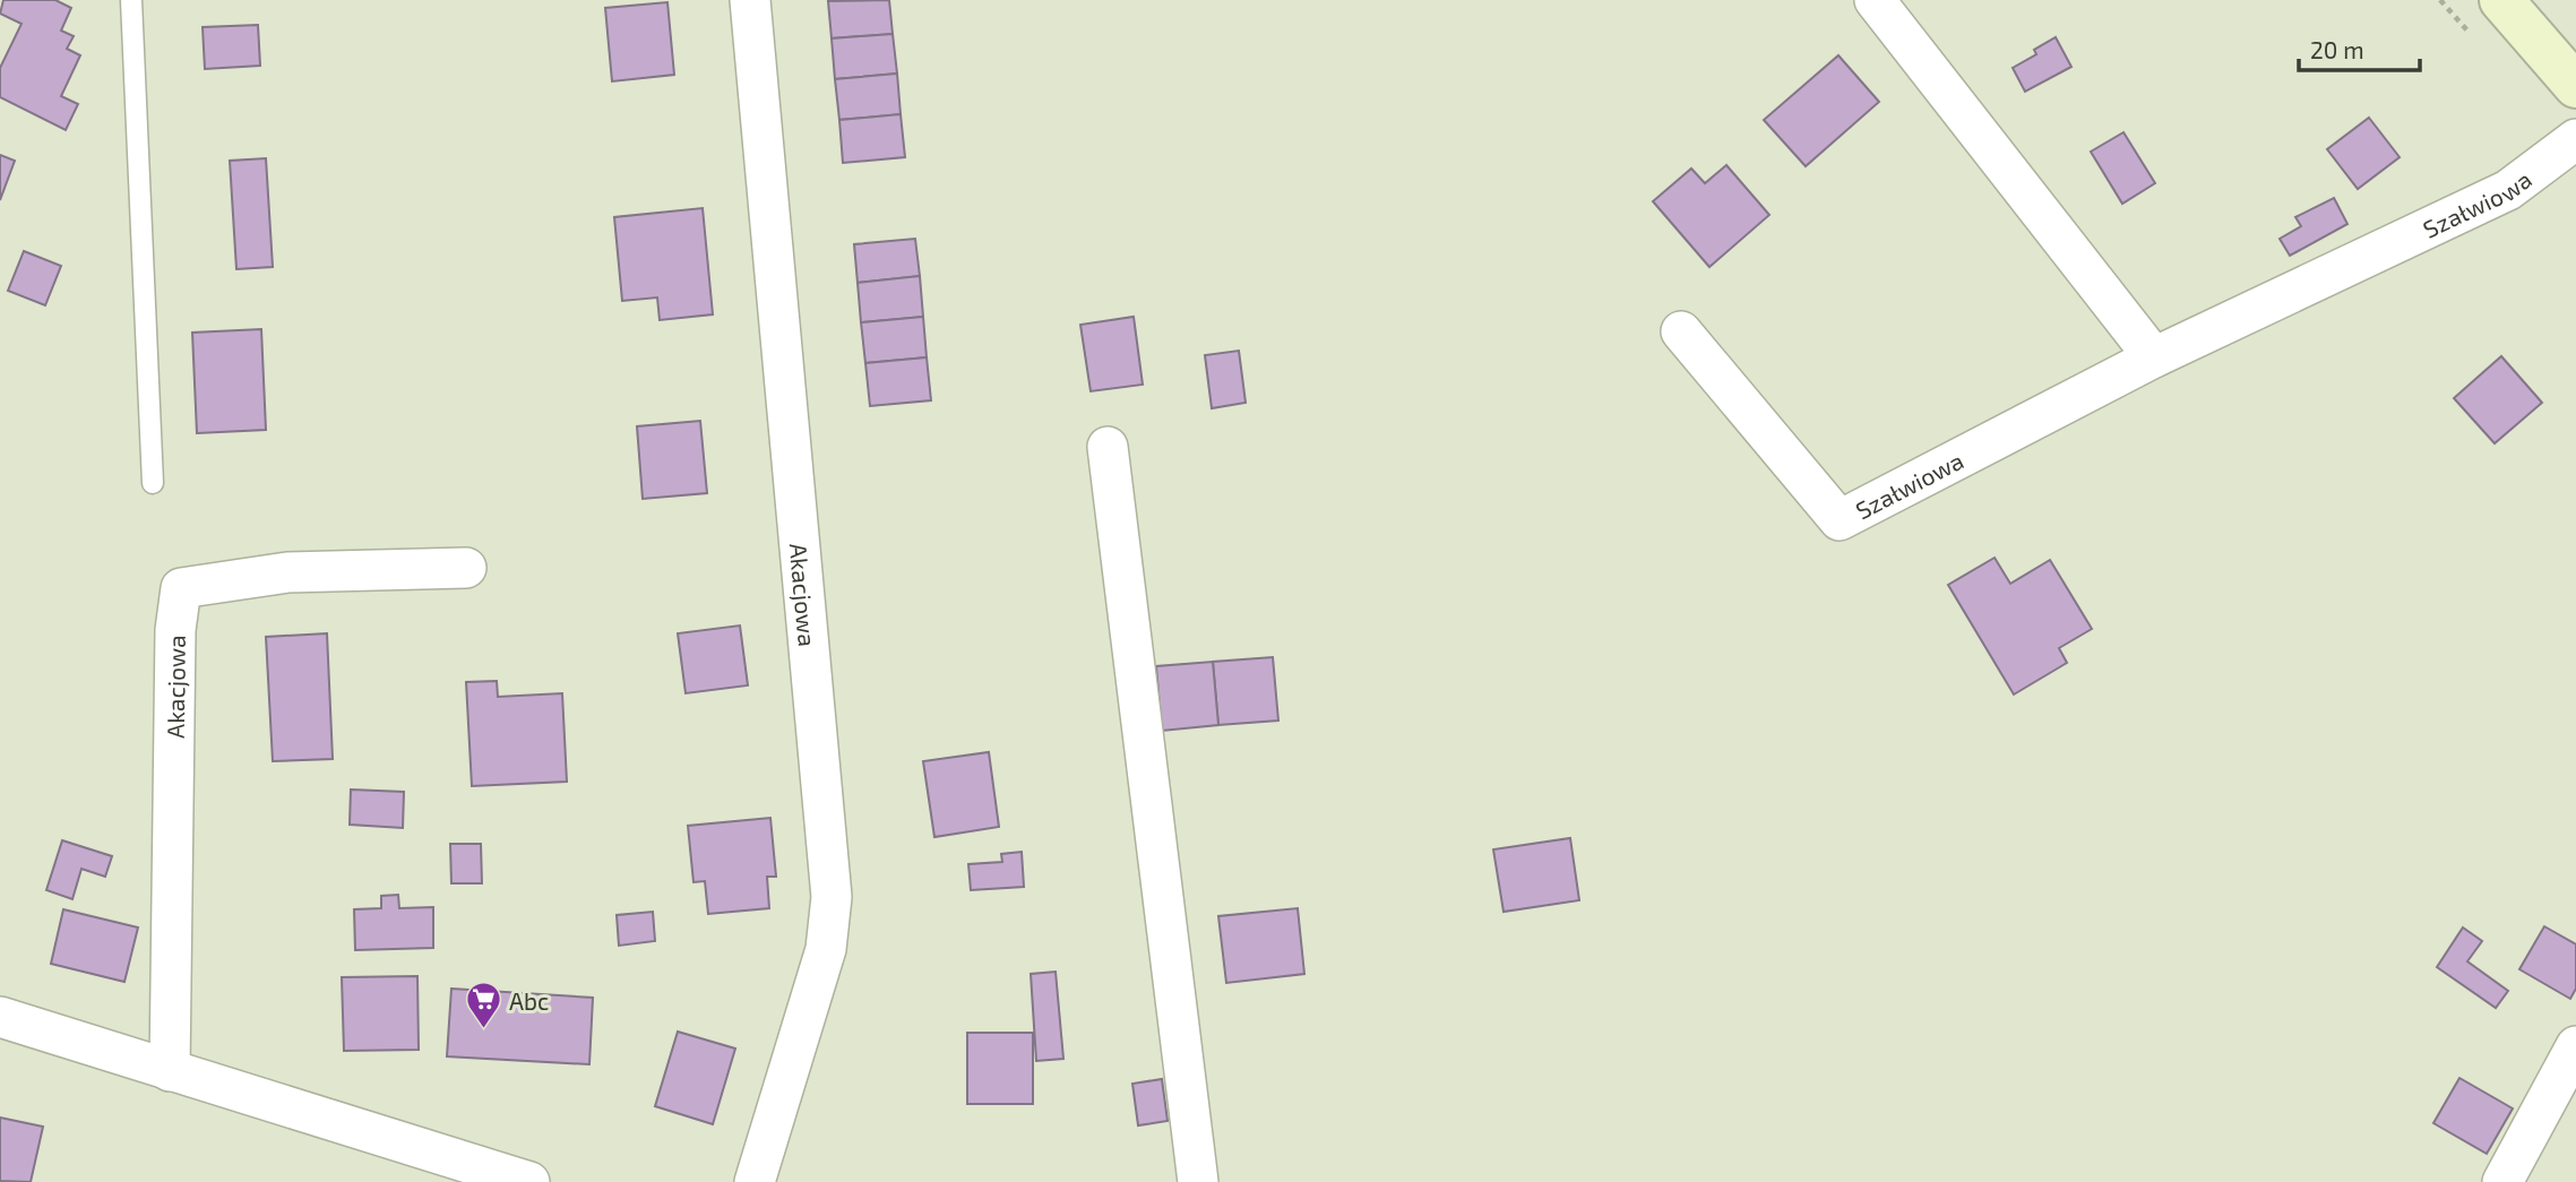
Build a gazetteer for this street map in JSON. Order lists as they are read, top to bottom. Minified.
{"streets":{"street":["Szałwiowa","Akacjowa"]},"places":{"supermarket":["Abc"]},"scale_bar":"20 m"}
